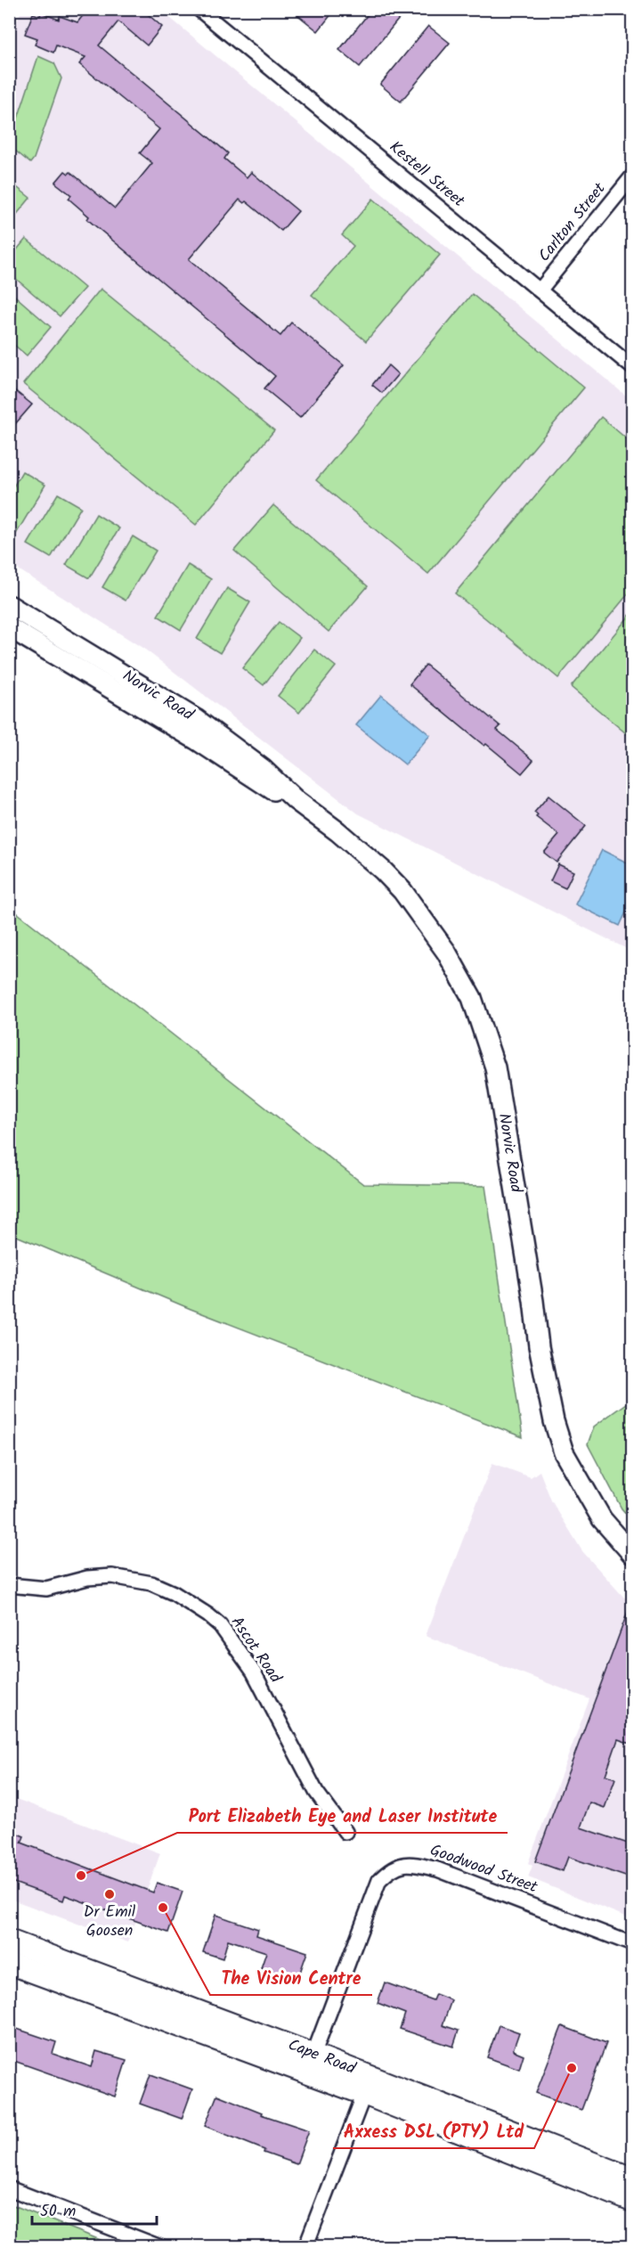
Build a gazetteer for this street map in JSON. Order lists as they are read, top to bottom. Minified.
{"streets":{"main road":["Cape Road"],"street":["Kestell Street","Carlton Street","Norvic Road","Ascot Road","Goodwood Street"]},"crossings":[["Kestell Street","Carlton Street"],["Goodwood Street","Cape Road"]],"places":["Port Elizabeth Eye and Laser Institute","Dr Emil Goosen","The Vision Centre","Axxess DSL (PTY) Ltd"],"scale_bar":"50 m"}
